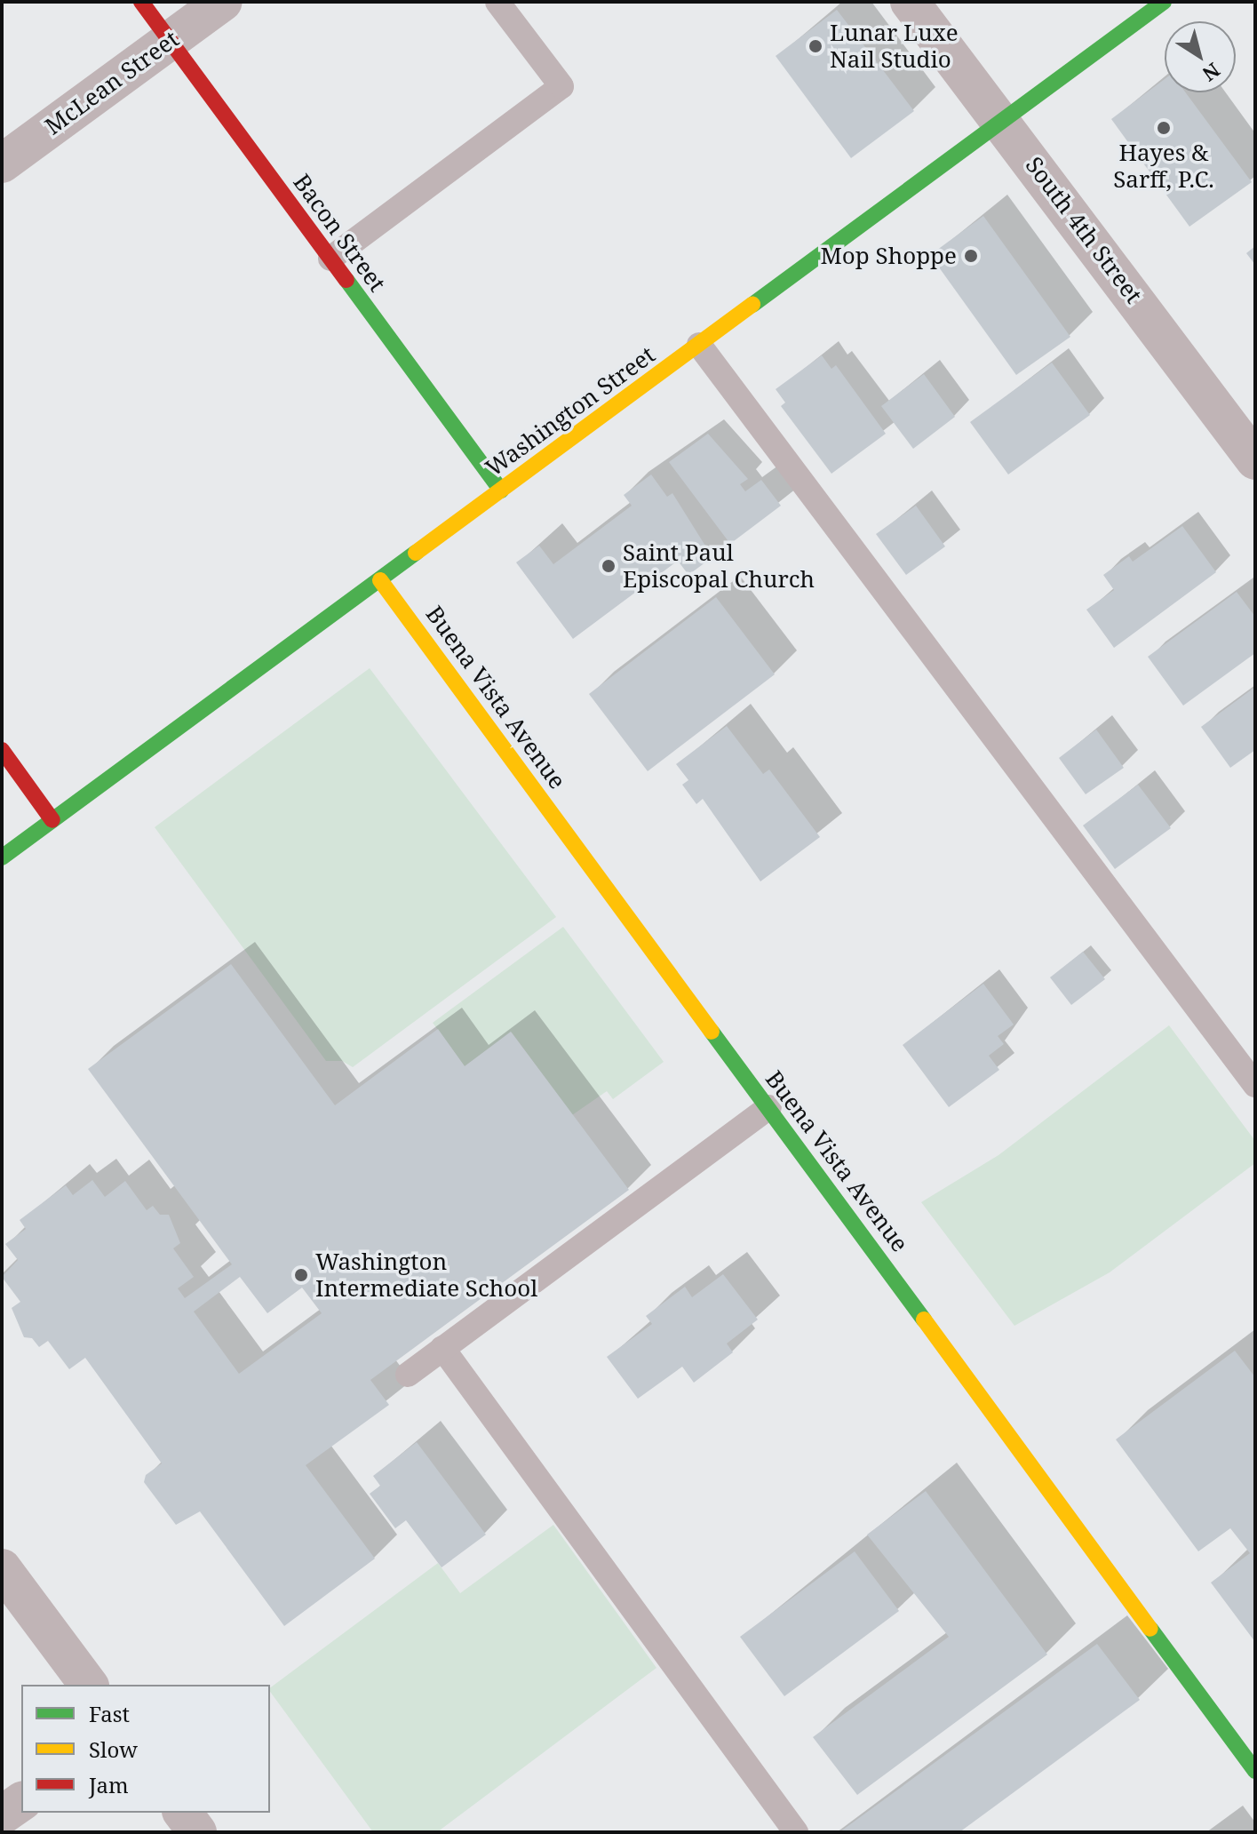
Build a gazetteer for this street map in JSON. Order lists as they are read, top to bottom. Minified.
{"streets":{"street":["McLean Street","South 4th Street","Bacon Street","Washington Street","Buena Vista Avenue"]},"crossings":[["McLean Street","Bacon Street"],["South 4th Street","Washington Street"],["Bacon Street","Washington Street"],["Washington Street","Buena Vista Avenue"]],"places":["Lunar Luxe Nail Studio","Hayes & Sarff, P.C.","Mop Shoppe","Saint Paul Episcopal Church","Washington Intermediate School"],"legend":["Fast","Slow","Jam"],"north":"bottom right"}
